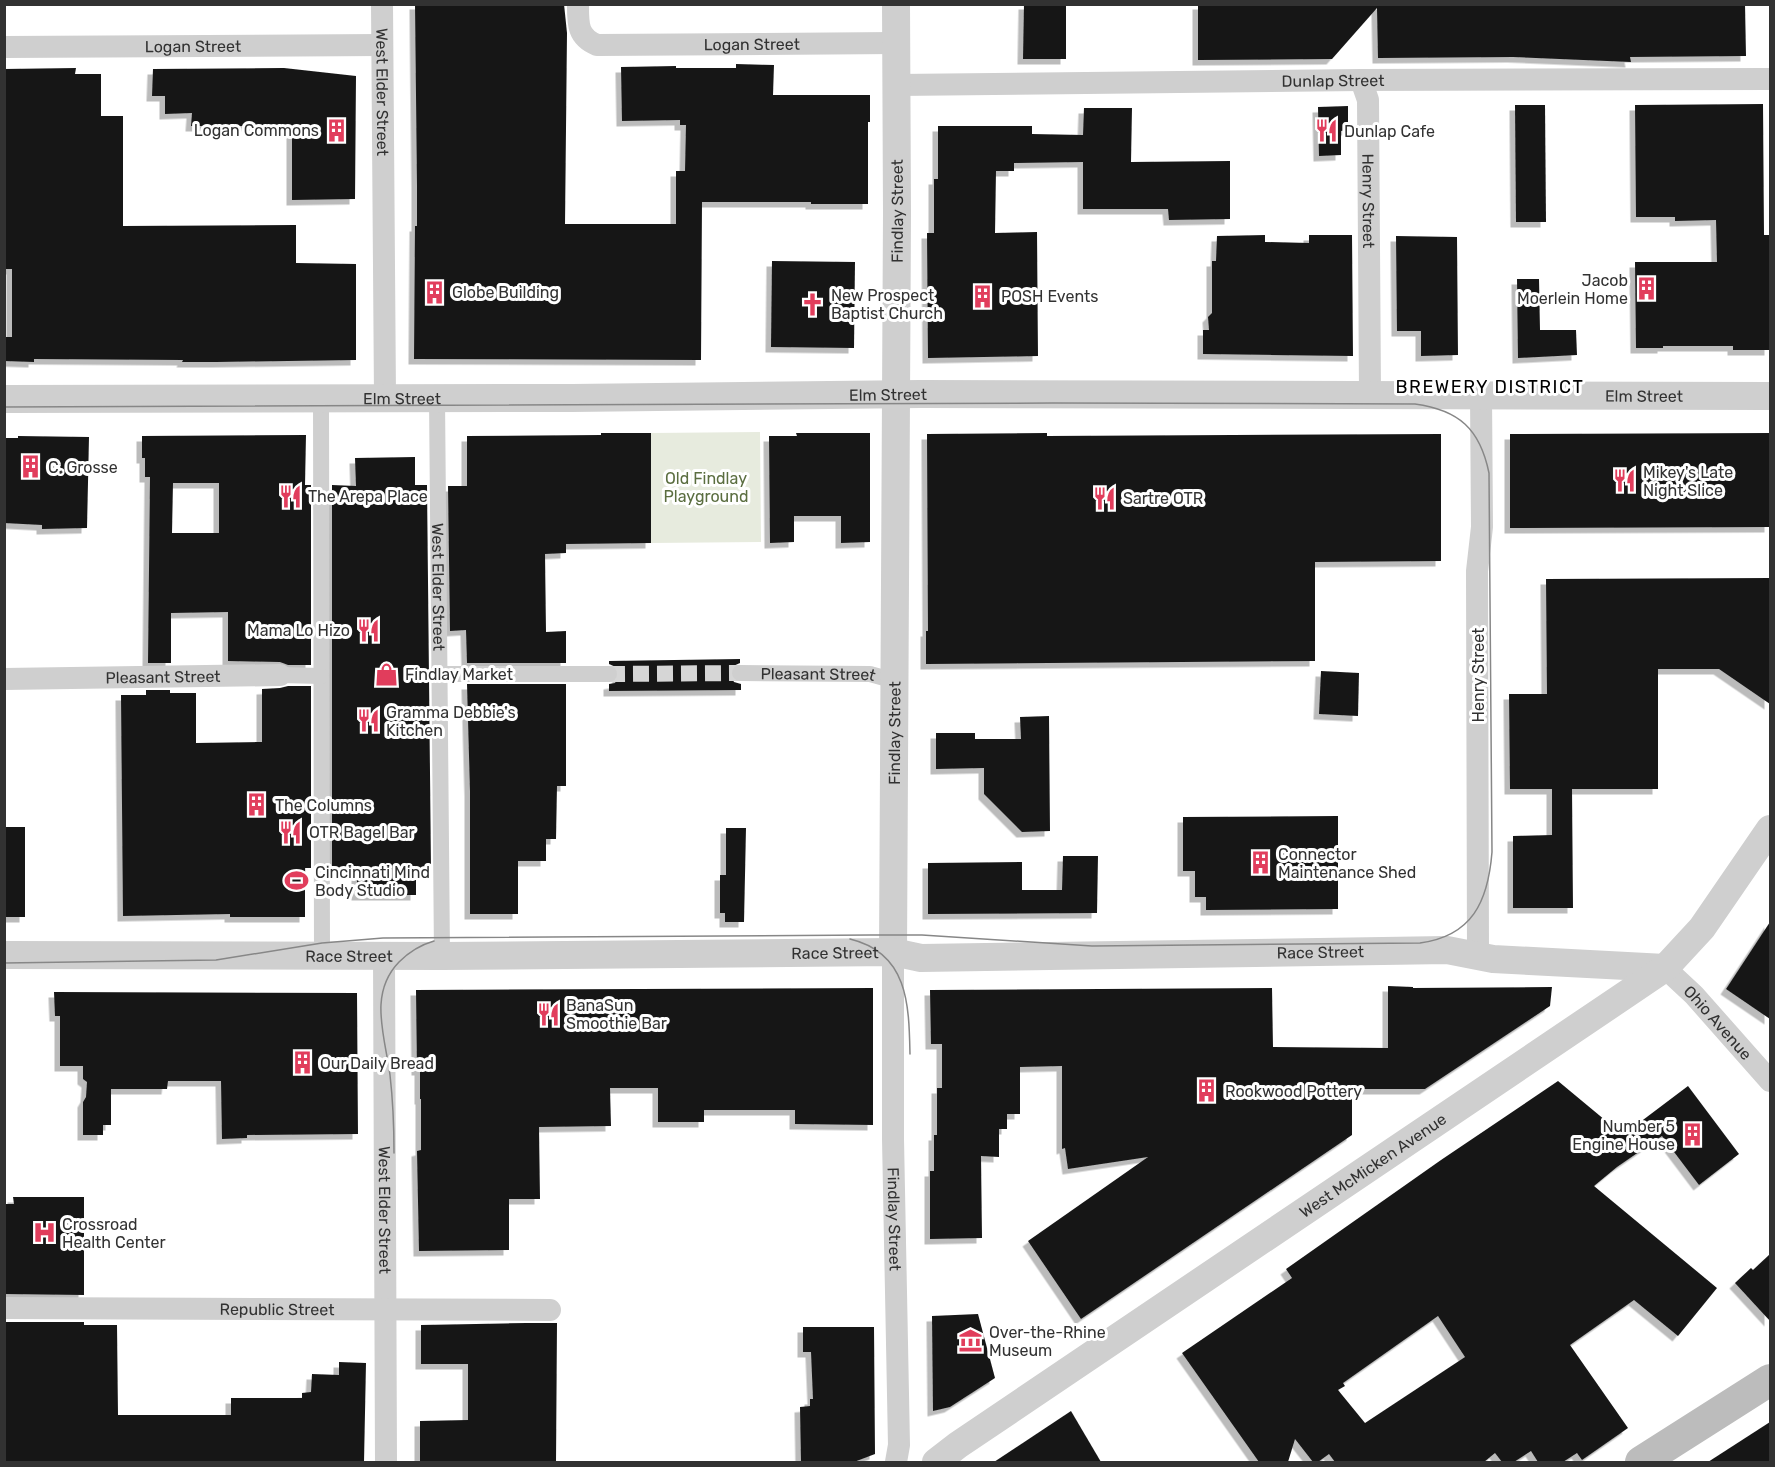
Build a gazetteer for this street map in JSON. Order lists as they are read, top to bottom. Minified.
{"streets":{"street":["Logan Street","Dunlap Street","West Elder Street","Henry Street","Findlay Street","Elm Street","Pleasant Street","Race Street","Ohio Avenue","West McMicken Avenue","Republic Street"]},"crossings":[["Logan Street","West Elder Street"],["Logan Street","Findlay Street"],["Dunlap Street","Henry Street"],["Dunlap Street","Findlay Street"],["West Elder Street","Elm Street"],["West Elder Street","Race Street"],["West Elder Street","Republic Street"],["Henry Street","Elm Street"],["Henry Street","Race Street"],["Findlay Street","Elm Street"],["Findlay Street","Pleasant Street"],["Findlay Street","Race Street"],["Race Street","Ohio Avenue"],["Race Street","West McMicken Avenue"],["Ohio Avenue","West McMicken Avenue"]],"districts":["BREWERY DISTRICT"],"parks":["Old Findlay Playground"],"places":{"building":["Logan Commons","Jacob Moerlein Home","Globe Building","POSH Events","C. Grosse","The Columns","Connector Maintenance Shed","Our Daily Bread","Rookwood Pottery","Number 5 Engine House"],"restaurant":["Dunlap Cafe","Mikey's Late Night Slice","The Arepa Place","Sartre OTR","Mama Lo Hizo","Gramma Debbie's Kitchen","OTR Bagel Bar","BanaSun Smoothie Bar"],"church":["New Prospect Baptist Church"],"shop":["Findlay Market"],"sports":["Cincinnati Mind Body Studio"],"hospital":["Crossroad Health Center"],"museum":["Over-the-Rhine Museum"]}}
